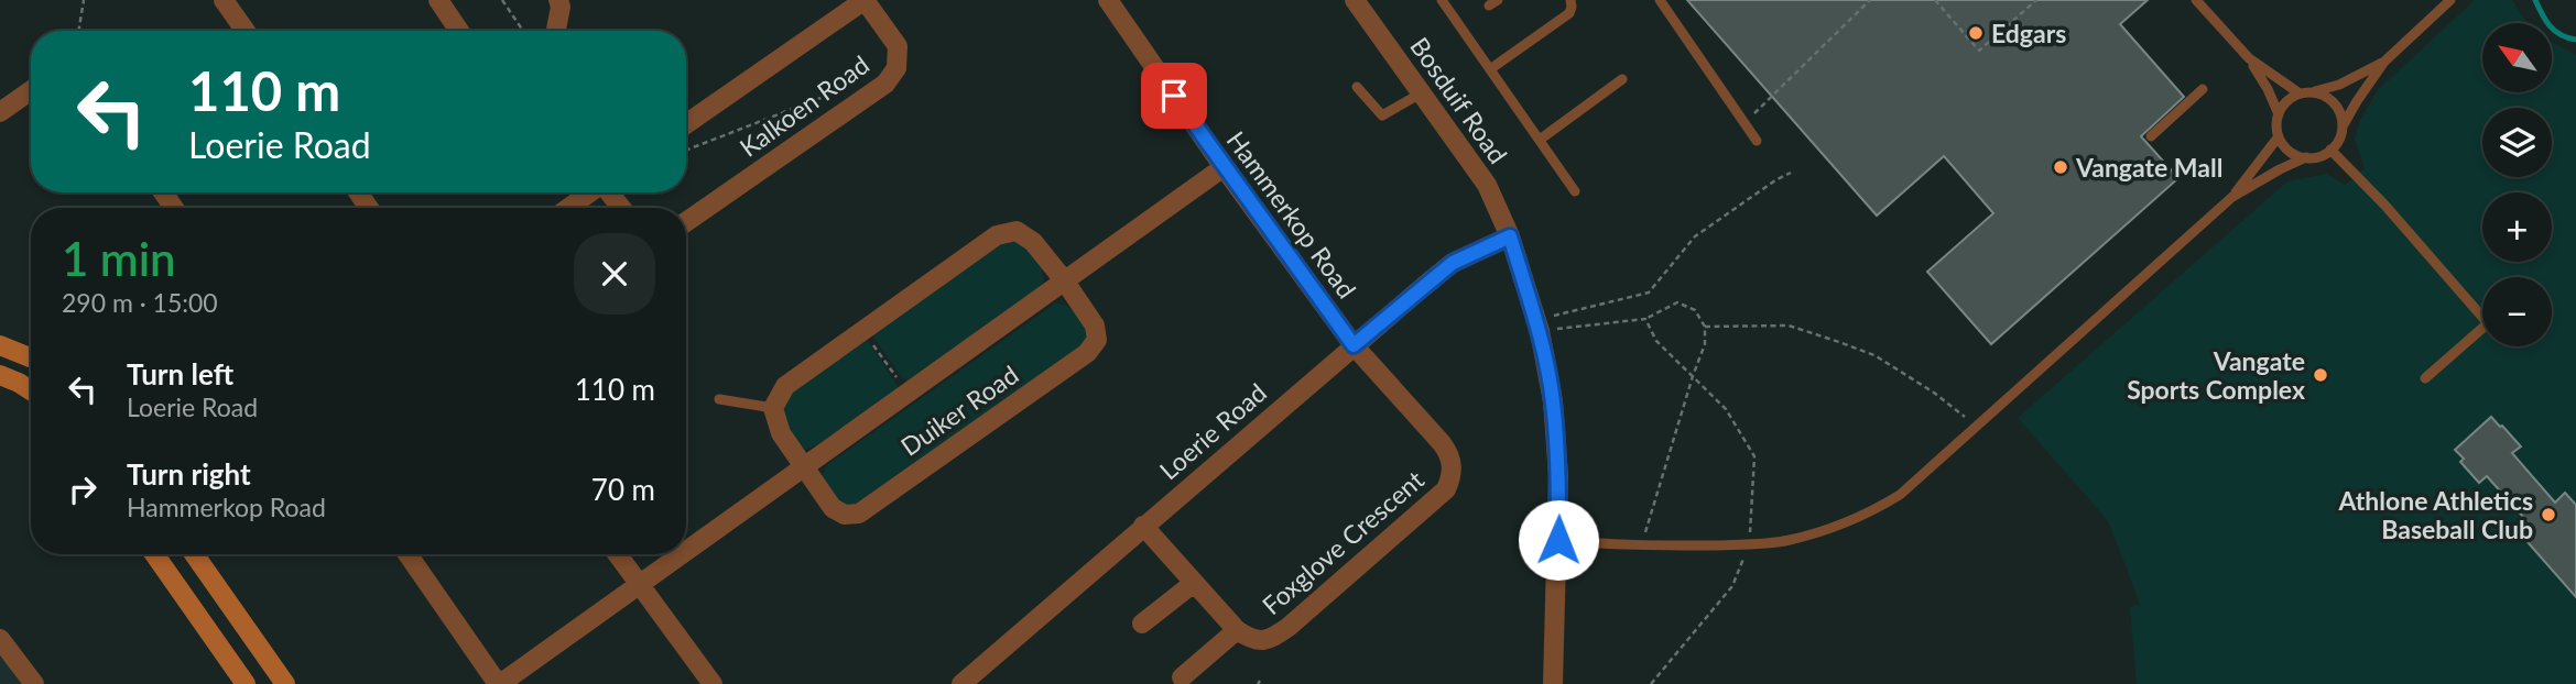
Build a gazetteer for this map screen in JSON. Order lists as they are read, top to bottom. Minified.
{"streets":{"street":["Bosduif Road","Kalkoen Road","Hammerkop Road","Duiker Road","Loerie Road","Foxglove Crescent"]},"crossings":[["Bosduif Road","Loerie Road"],["Hammerkop Road","Duiker Road"],["Hammerkop Road","Loerie Road"],["Hammerkop Road","Foxglove Crescent"],["Loerie Road","Foxglove Crescent"]],"places":["Edgars","Vangate Mall","Vangate Sports Complex","Athlone Athletics Baseball Club"],"north":"top left","page":{"map_buttons":["+","−"],"turn":["110 m","Loerie Road"],"heading":["1 min","290 m · 15:00"],"list":[{"name":"Turn left","note":"Loerie Road","value":"110 m"},{"name":"Turn right","note":"Hammerkop Road","value":"70 m"}]}}
